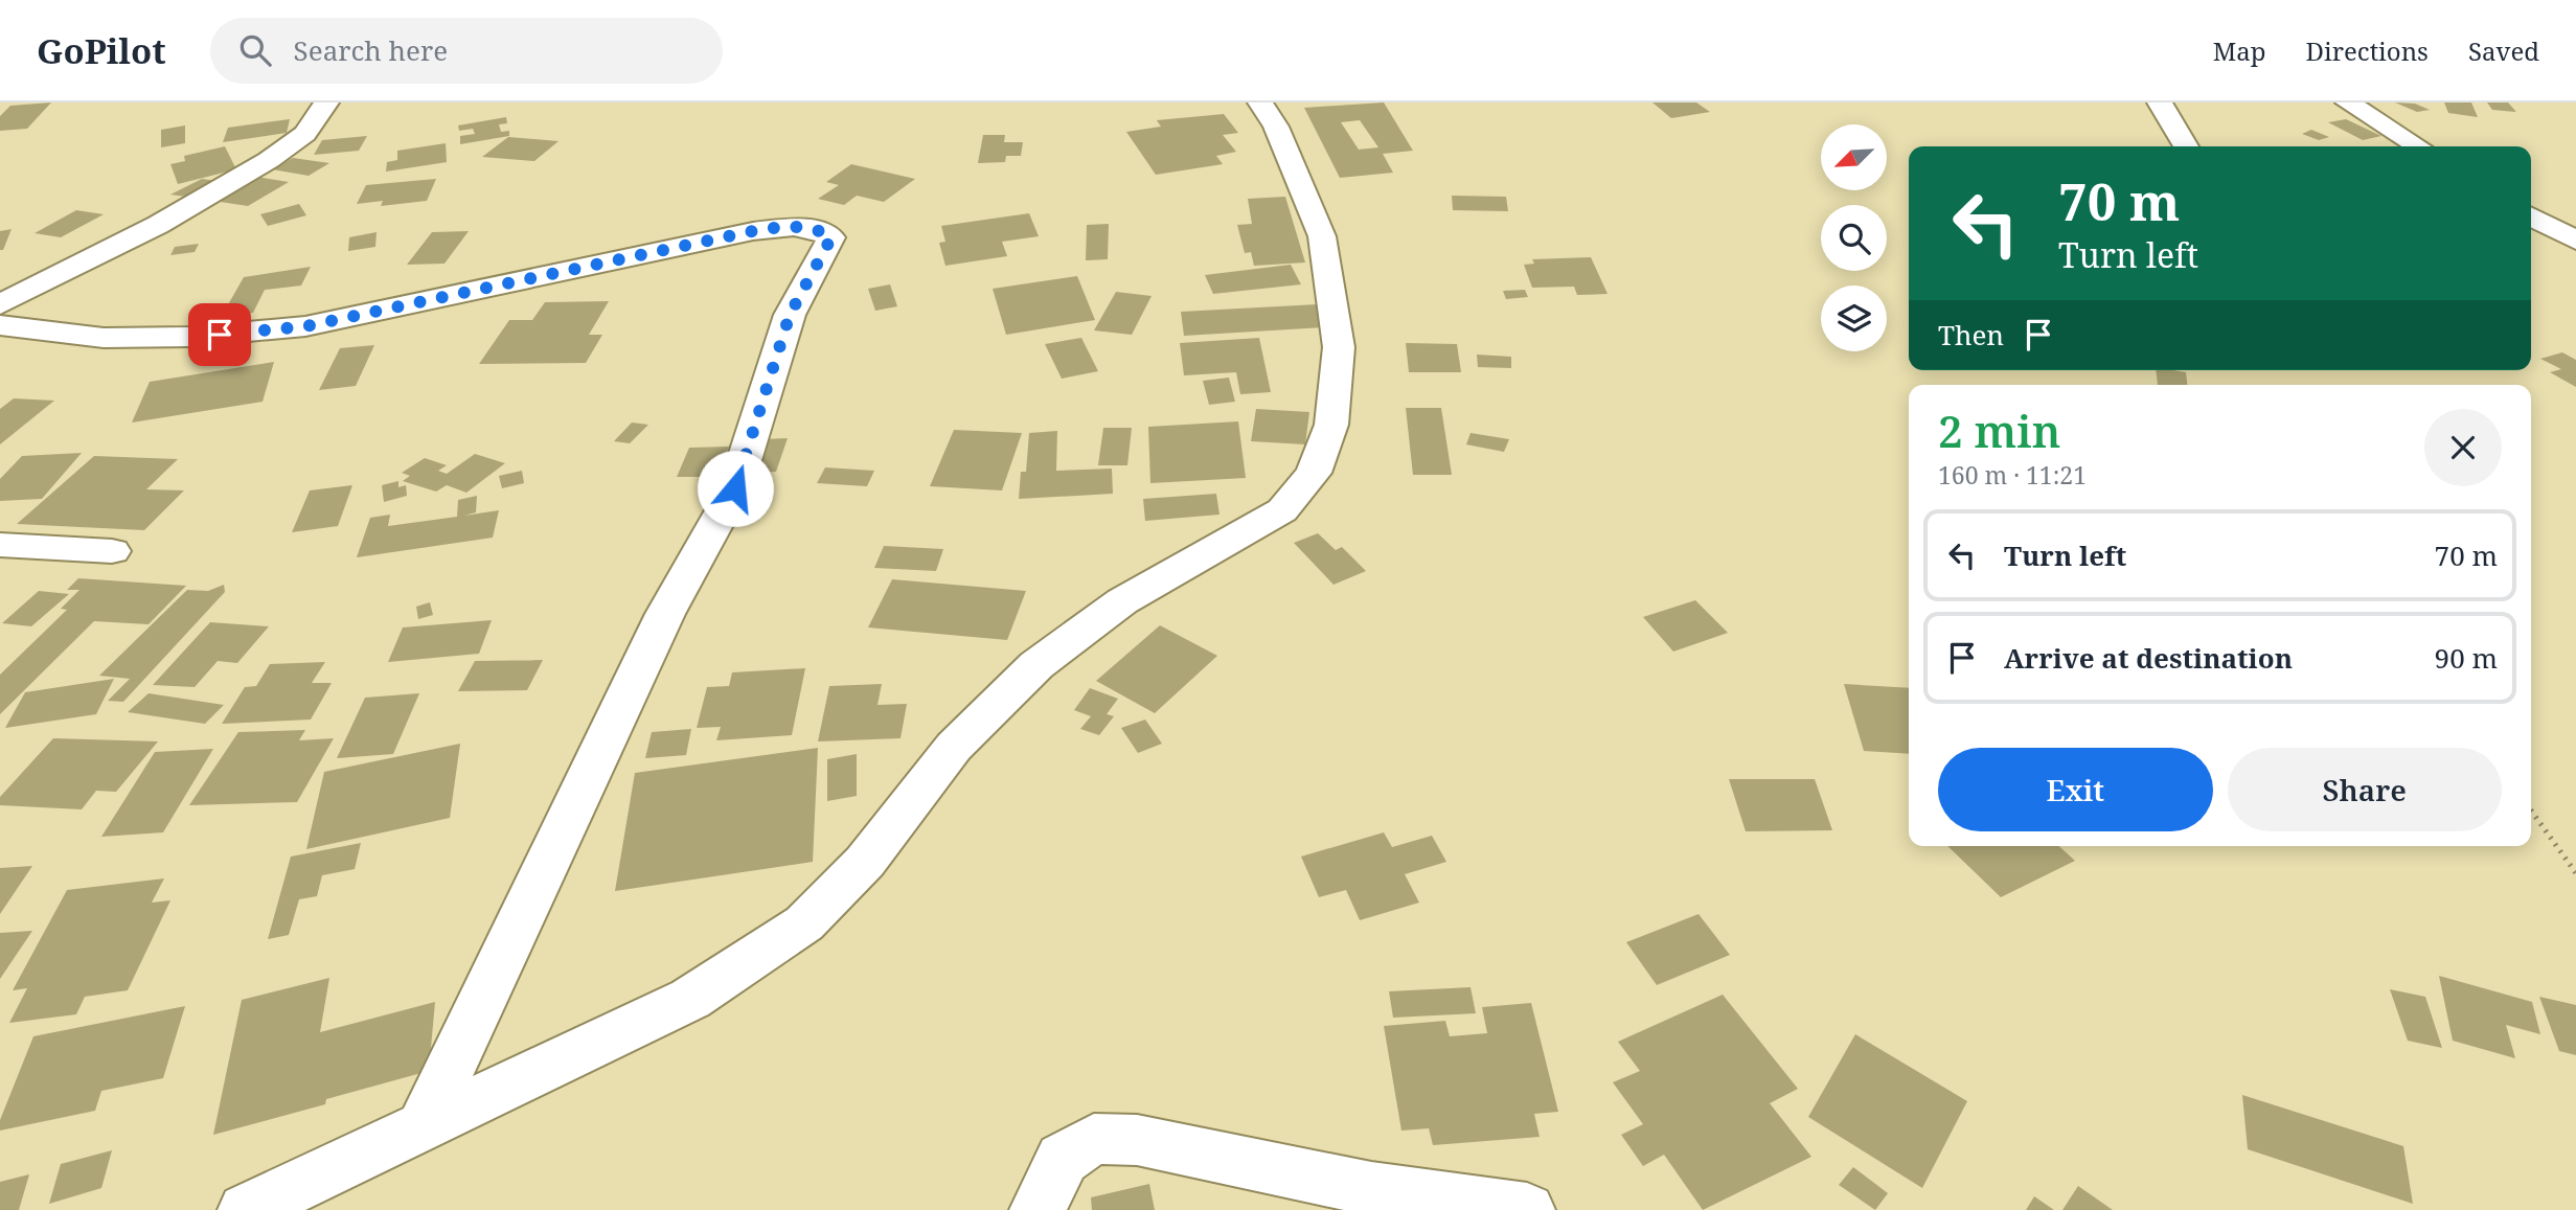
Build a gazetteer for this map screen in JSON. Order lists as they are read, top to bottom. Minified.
{"north":"bottom left","page":{"header":"GoPilot","search":"Search here","nav":["Map","Directions","Saved"],"turn":["70 m","Turn left"],"then":"Then","heading":["2 min","160 m · 11:21"],"list":[{"name":"Turn left","value":"70 m"},{"name":"Arrive at destination","value":"90 m"}],"buttons":["Exit","Share"]}}
